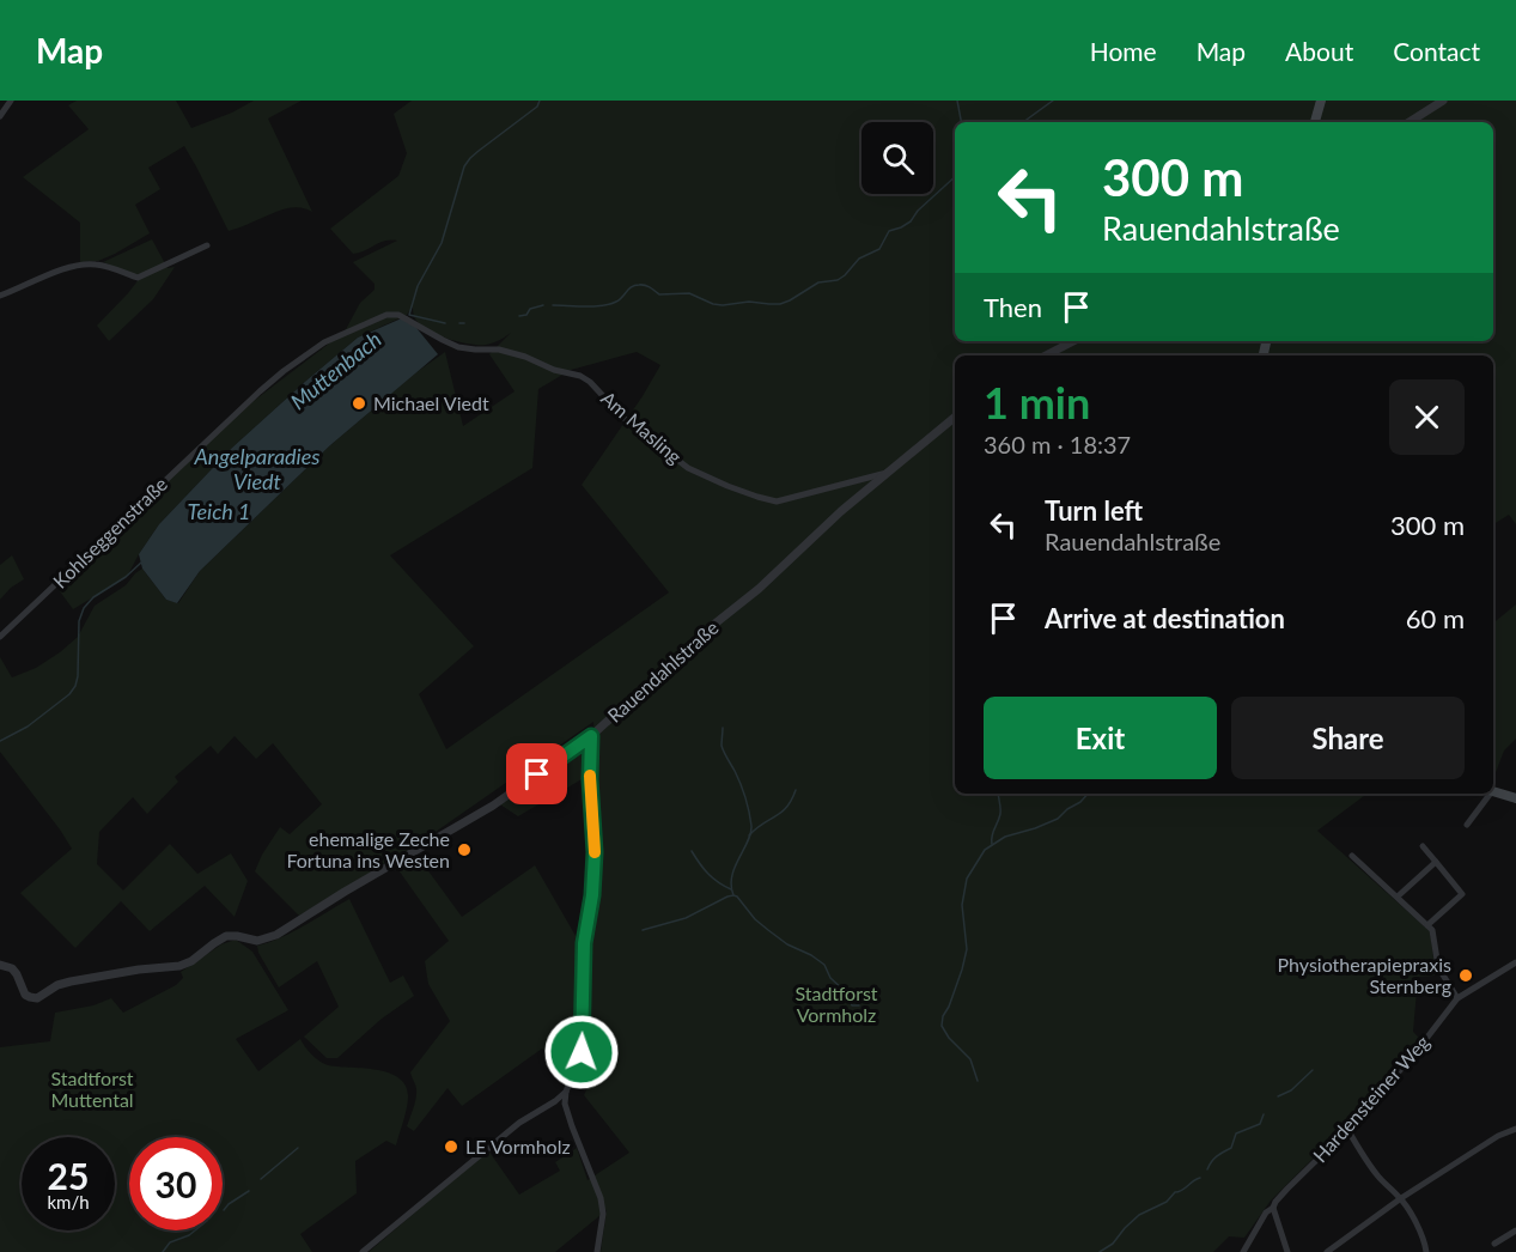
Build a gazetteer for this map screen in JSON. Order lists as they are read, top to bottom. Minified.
{"streets":{"street":["Am Masling","Kohlseggenstraße","Rauendahlstraße","Hardensteiner Weg"]},"crossings":[["Am Masling","Kohlseggenstraße"],["Am Masling","Rauendahlstraße"]],"water":["Muttenbach","Angelparadies Viedt","Teich 1"],"parks":["Stadtforst Vormholz","Stadtforst Muttental"],"places":["Michael Viedt","ehemalige Zeche Fortuna ins Westen","Physiotherapiepraxis Sternberg","LE Vormholz"],"page":{"header":"Map","nav":["Home","Map","About","Contact"],"turn":["300 m","Rauendahlstraße"],"then":"Then","heading":["1 min","360 m · 18:37"],"list":[{"name":"Turn left","note":"Rauendahlstraße","value":"300 m"},{"name":"Arrive at destination","value":"60 m"}],"buttons":["Exit","Share"],"speed":"25 km/h","limit":"30"}}
